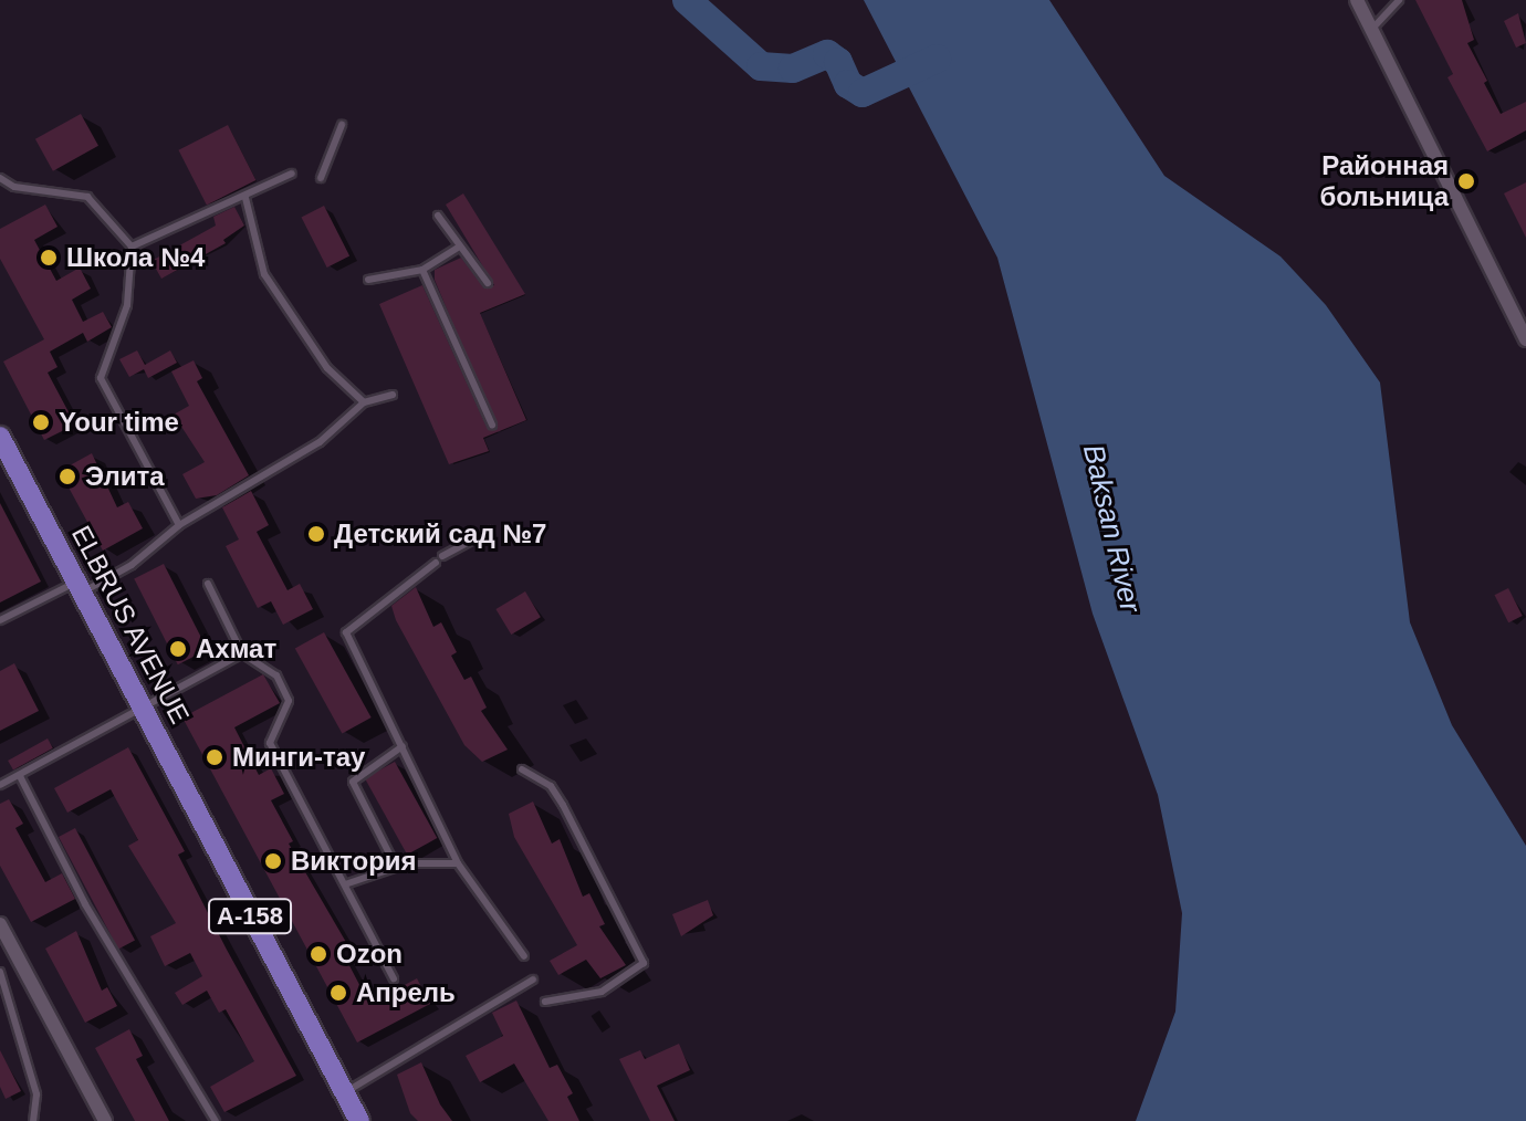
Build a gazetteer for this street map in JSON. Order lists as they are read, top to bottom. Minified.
{"streets":{"main road":["ELBRUS AVENUE","А-158"]},"water":["Baksan River"],"places":["Районная больница","Школа №4","Your time","Элита","Детский сад №7","Ахмат","Минги-тау","Виктория","Ozon","Апрель"]}
